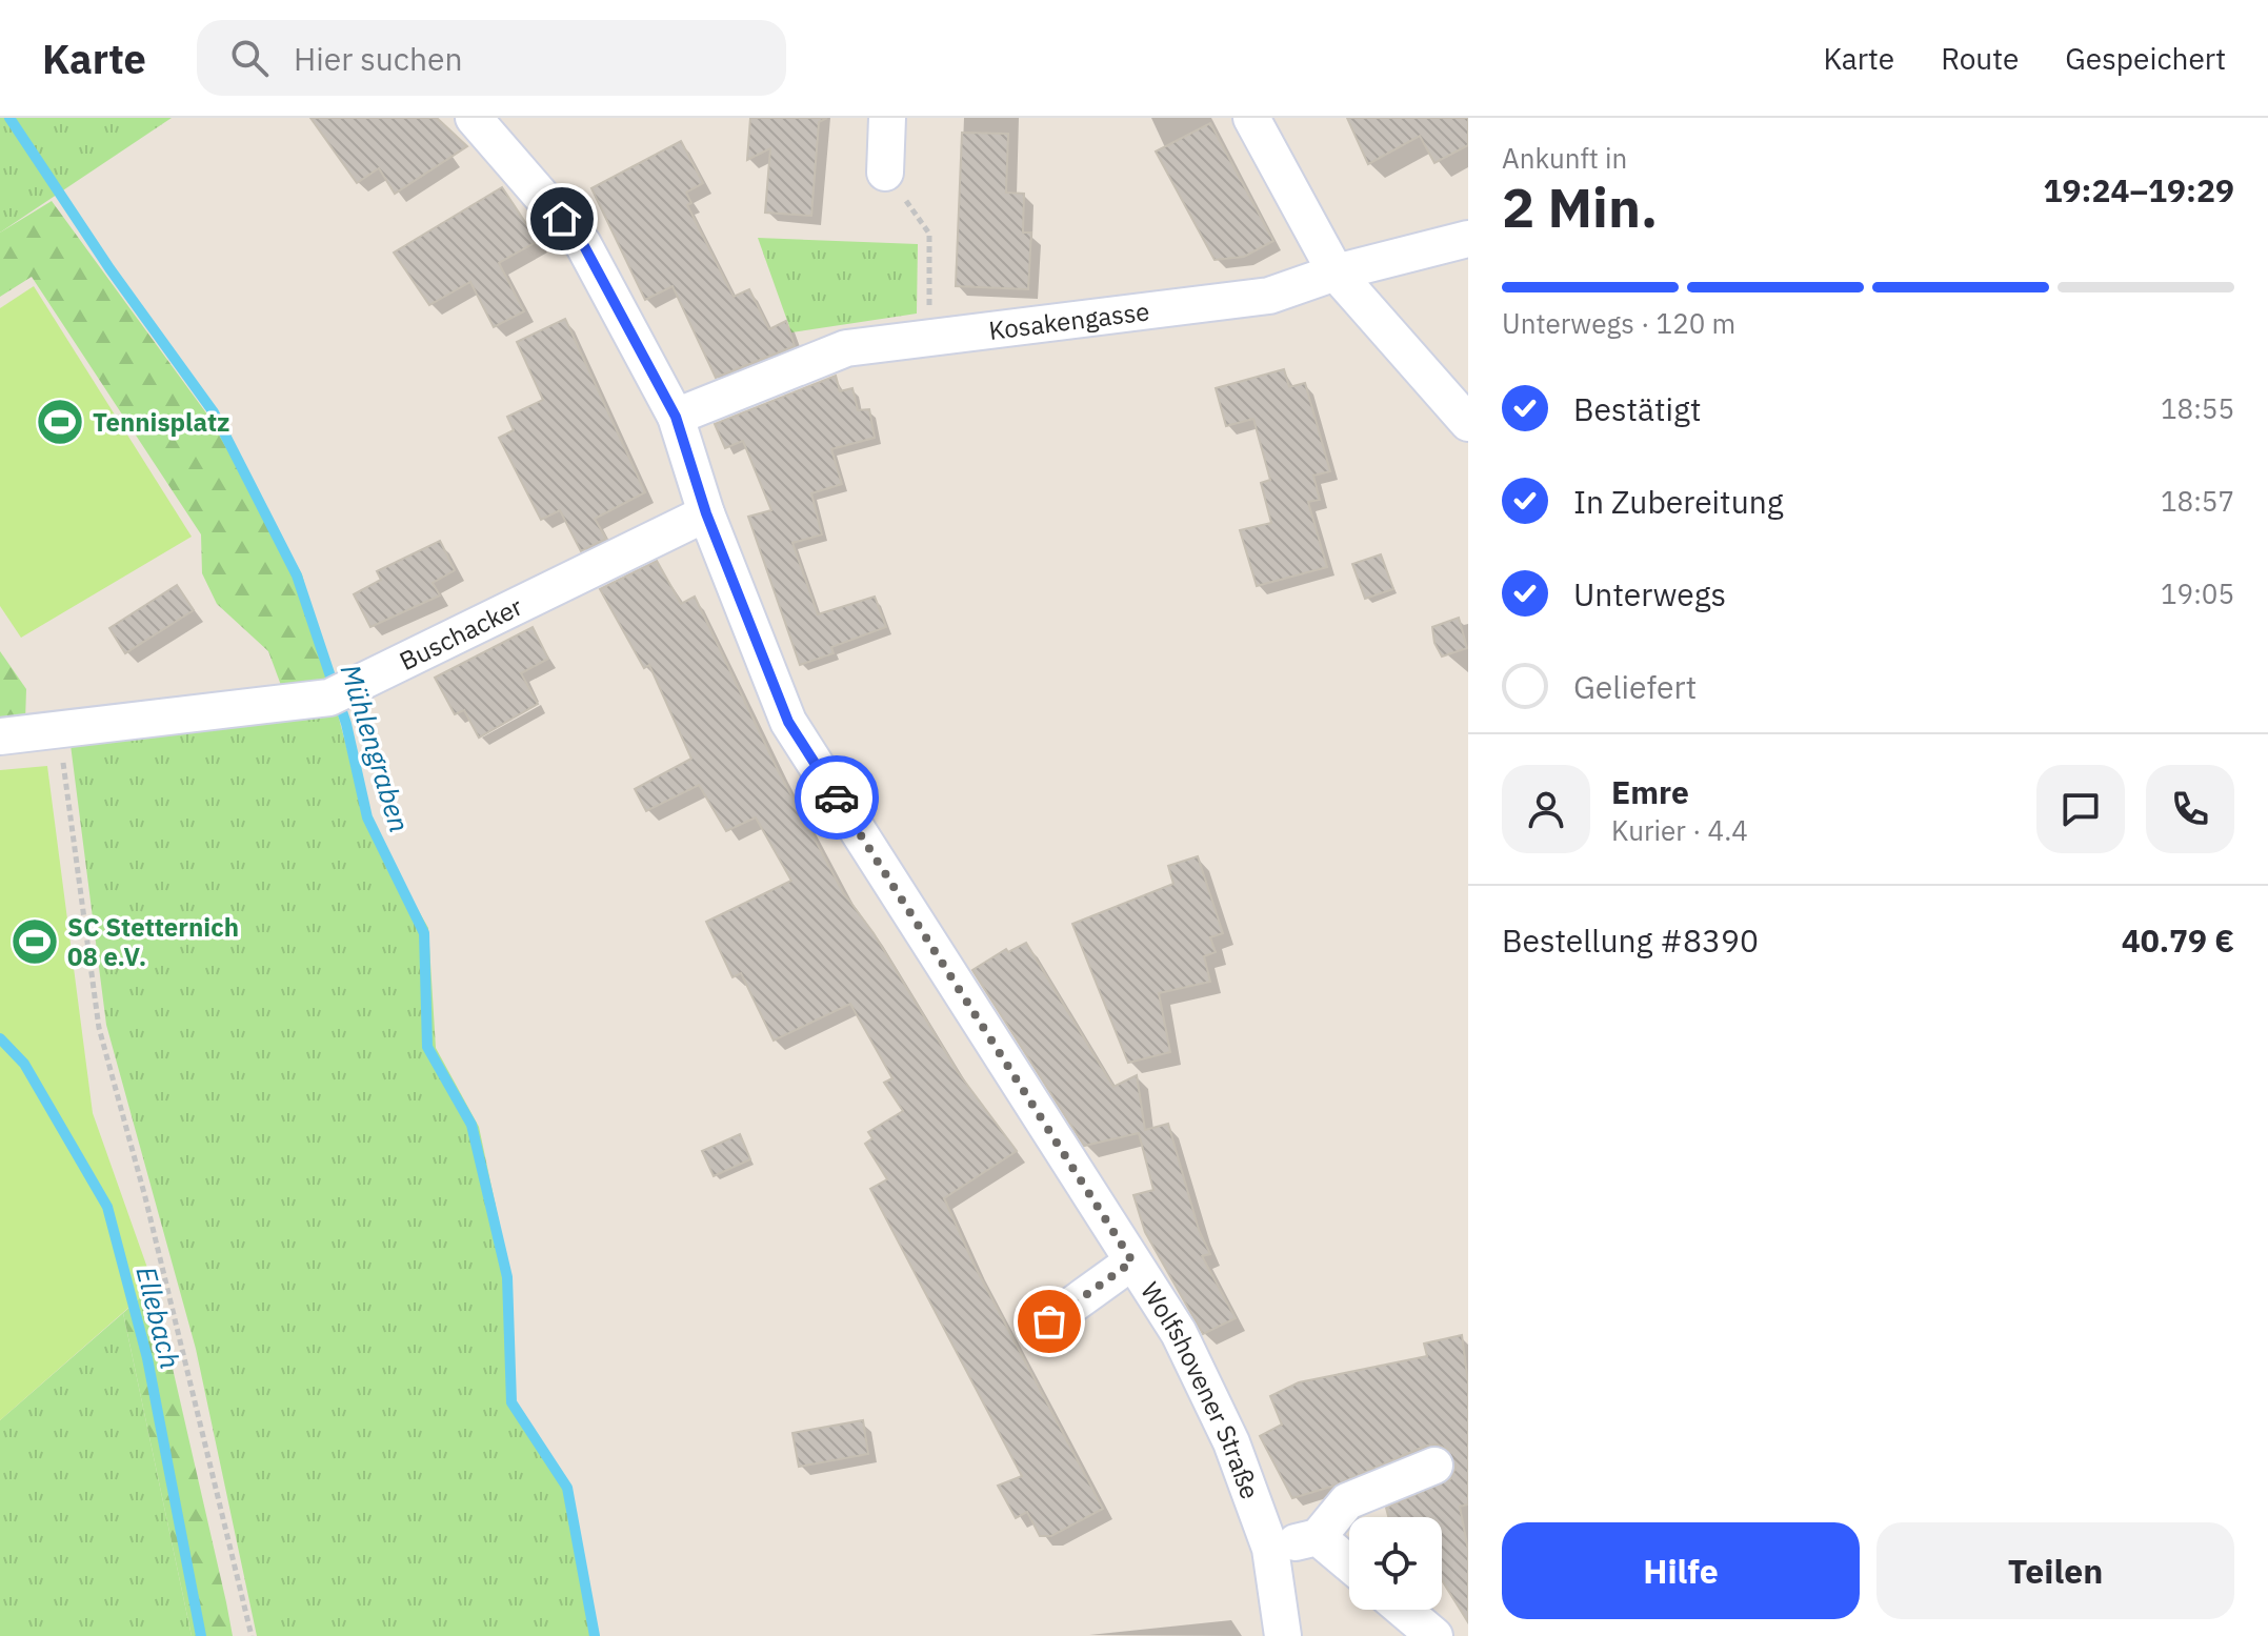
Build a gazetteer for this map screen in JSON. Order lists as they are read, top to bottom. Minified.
{"streets":{"street":["Kosakengasse","Buschacker","Wolfshovener Straße"]},"crossings":[["Kosakengasse","Wolfshovener Straße"],["Buschacker","Wolfshovener Straße"]],"water":["Mühlengraben","Ellebach"],"places":{"sports":["Tennisplatz","SC Stetternich 08 e.V."]},"page":{"header":"Karte","search":"Hier suchen","nav":["Karte","Route","Gespeichert"],"heading":["2 Min.","Ankunft in","19:24–19:29"],"panel":["Emre","Kurier · 4.4","Bestellung #8390","40.79 €"],"bar":"Unterwegs · 120 m","list":[["Bestätigt","18:55"],["In Zubereitung","18:57"],["Unterwegs","19:05"],"Geliefert"],"buttons":["Hilfe","Teilen"]}}
